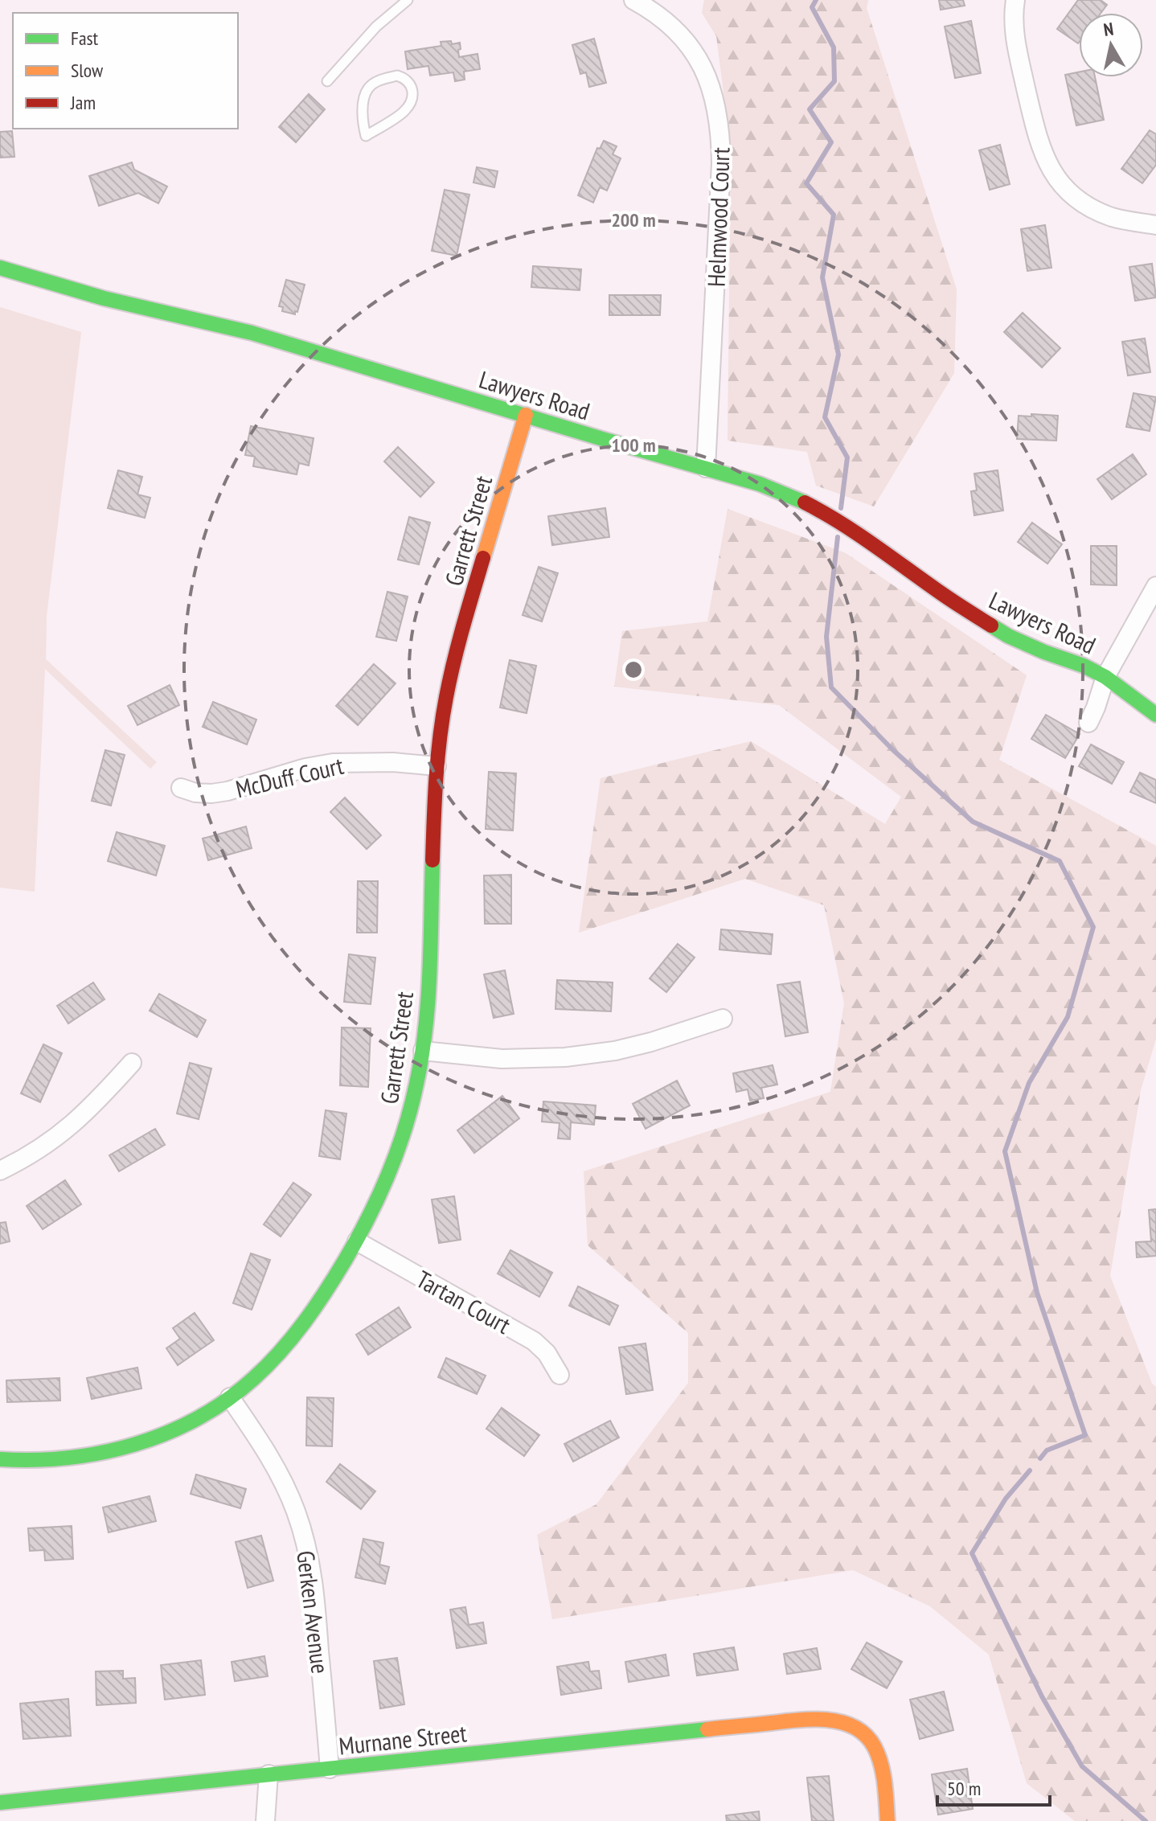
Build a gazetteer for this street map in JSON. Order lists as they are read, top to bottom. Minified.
{"streets":{"street":["Helmwood Court","Lawyers Road","Garrett Street","McDuff Court","Tartan Court","Gerken Avenue","Murnane Street"]},"crossings":[["Helmwood Court","Lawyers Road"],["Lawyers Road","Garrett Street"],["Garrett Street","McDuff Court"],["Garrett Street","Tartan Court"],["Garrett Street","Gerken Avenue"],["Gerken Avenue","Murnane Street"]],"legend":["Fast","Slow","Jam"],"scale_bar":"50 m","north":"top","rings":["200 m","100 m"]}
